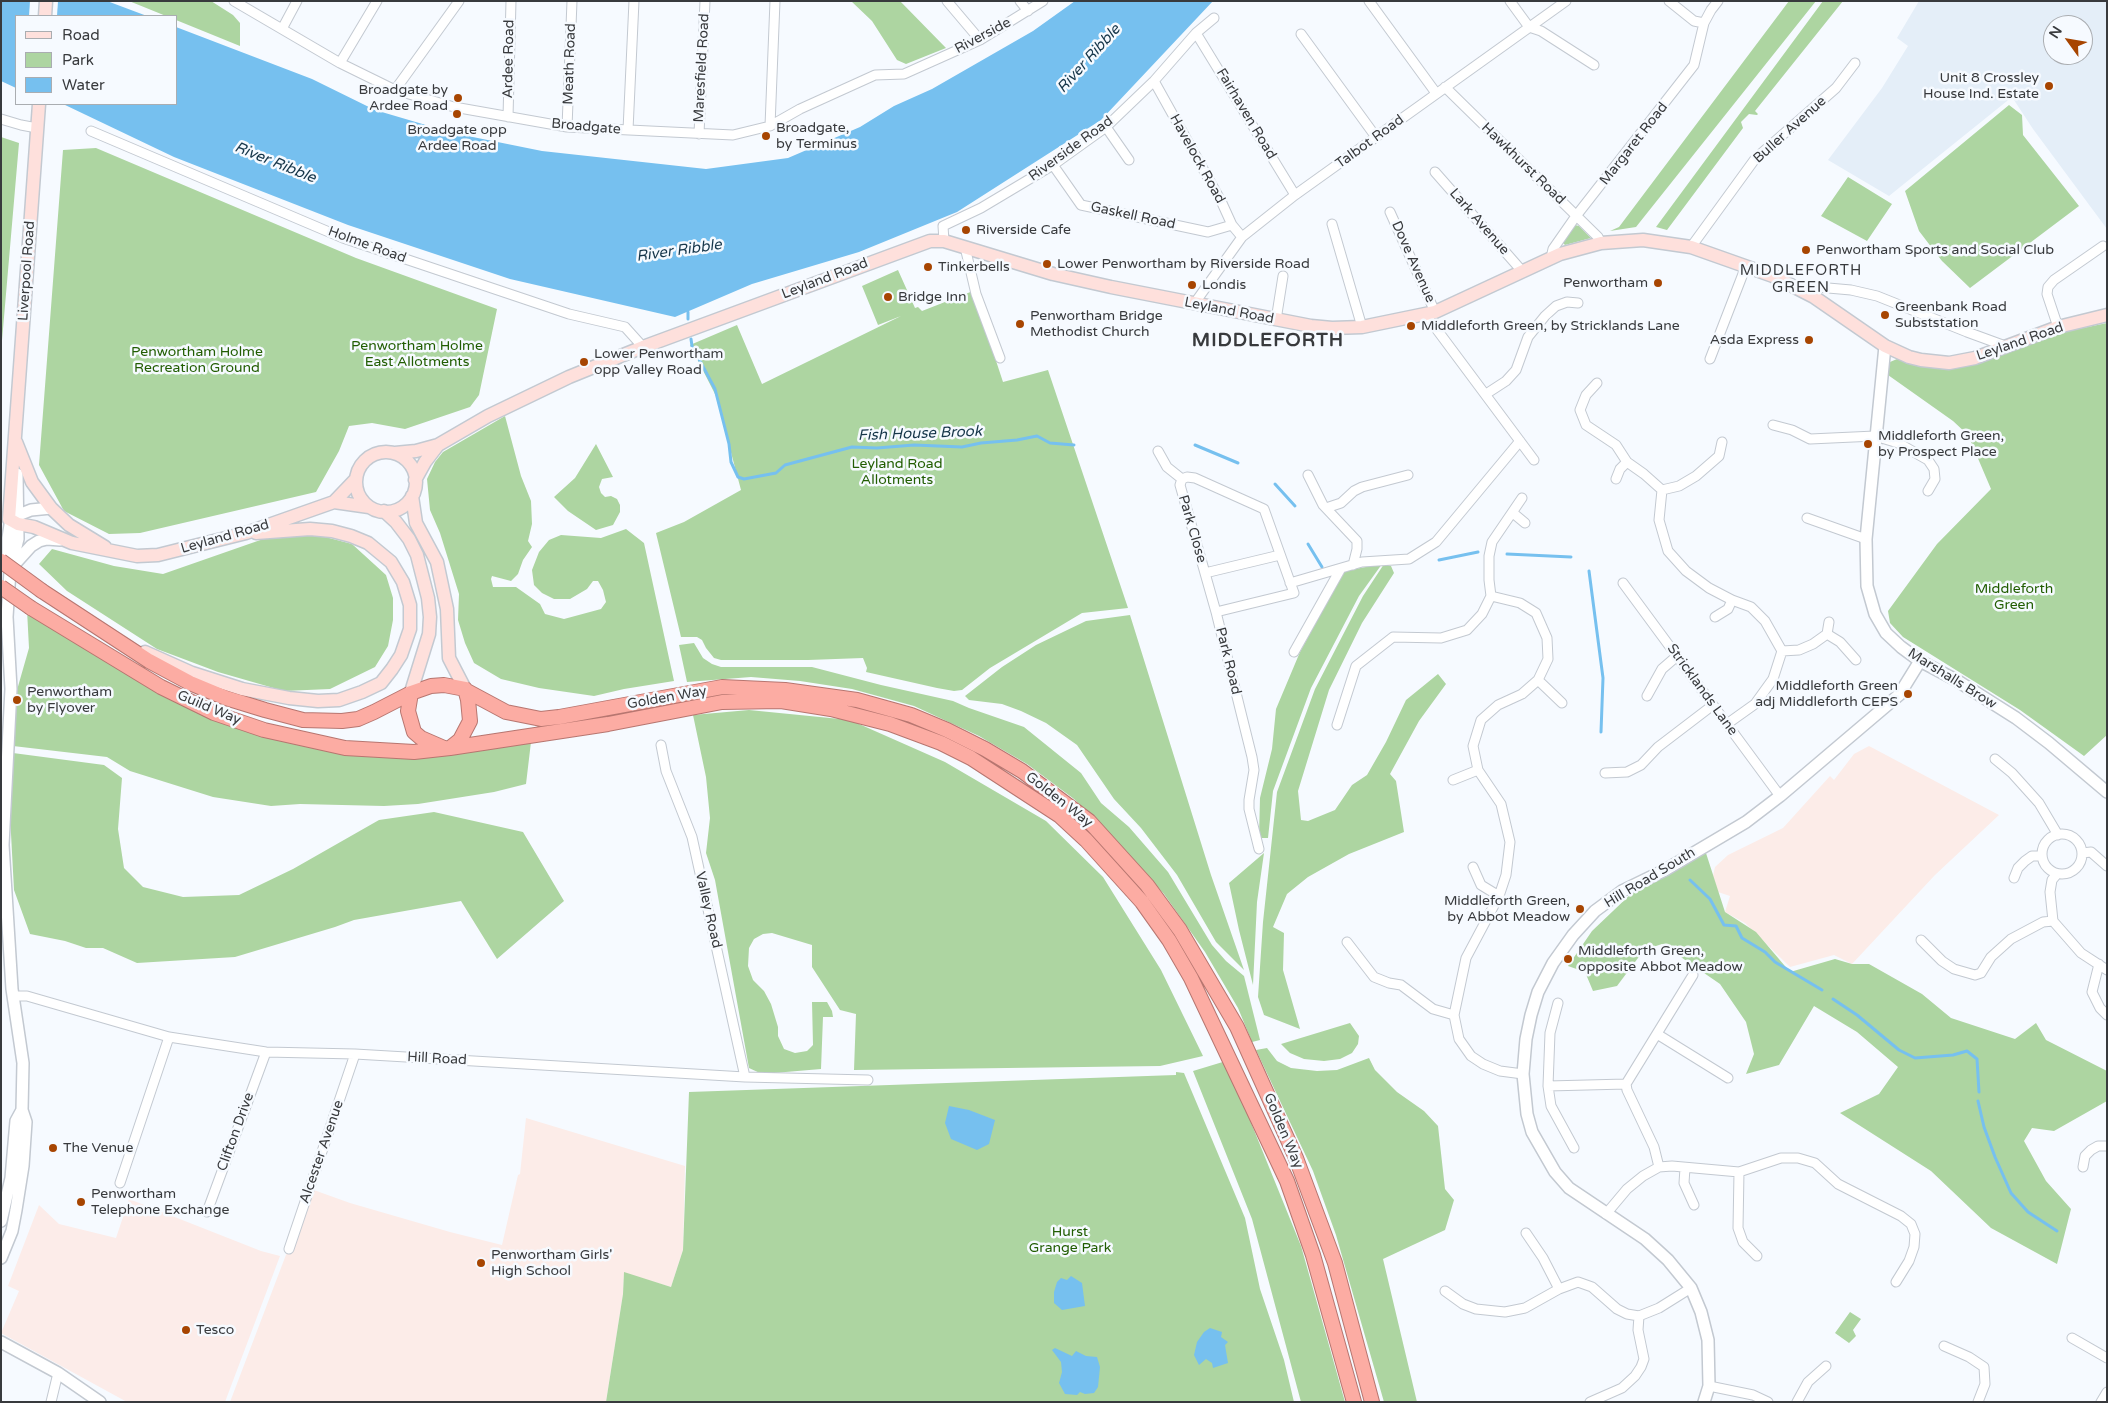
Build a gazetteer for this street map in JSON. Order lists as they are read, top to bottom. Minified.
{"streets":{"highway":["Golden Way","Guild Way"],"main road":["Liverpool Road","Leyland Road"],"street":["Riverside","Ardee Road","Meath Road","Maresfield Road","Fairhaven Road","Broadgate","Buller Avenue","Talbot Road","Margaret Road","Riverside Road","Havelock Road","Hawkhurst Road","Gaskell Road","Lark Avenue","Holme Road","Dove Avenue","Park Close","Park Road","Marshalls Brow","Stricklands Lane","Hill Road South","Valley Road","Hill Road","Clifton Drive","Alcester Avenue"]},"crossings":[["Riverside","Broadgate"],["Ardee Road","Broadgate"],["Meath Road","Broadgate"],["Maresfield Road","Broadgate"],["Fairhaven Road","Talbot Road"],["Fairhaven Road","Riverside Road"],["Buller Avenue","Leyland Road"],["Talbot Road","Havelock Road"],["Talbot Road","Hawkhurst Road"],["Talbot Road","Leyland Road"],["Margaret Road","Hawkhurst Road"],["Margaret Road","Leyland Road"],["Riverside Road","Havelock Road"],["Riverside Road","Gaskell Road"],["Riverside Road","Leyland Road"],["Havelock Road","Gaskell Road"],["Hawkhurst Road","Leyland Road"],["Lark Avenue","Leyland Road"],["Holme Road","Leyland Road"],["Dove Avenue","Leyland Road"],["Liverpool Road","Leyland Road"],["Liverpool Road","Guild Way"],["Leyland Road","Marshalls Brow"],["Park Close","Park Road"],["Marshalls Brow","Hill Road South"],["Stricklands Lane","Hill Road South"],["Golden Way","Guild Way"],["Valley Road","Hill Road"],["Hill Road","Clifton Drive"],["Hill Road","Alcester Avenue"]],"districts":["MIDDLEFORTH GREEN","MIDDLEFORTH"],"water":["River Ribble","Fish House Brook"],"parks":["Penwortham Holme East Allotments","Penwortham Holme Recreation Ground","Leyland Road Allotments","Middleforth Green","Hurst Grange Park"],"places":["Unit 8 Crossley House Ind. Estate","Broadgate by Ardee Road","Broadgate opp Ardee Road","Broadgate, by Terminus","Riverside Cafe","Penwortham Sports and Social Club","Lower Penwortham by Riverside Road","Tinkerbells","Penwortham","Londis","Bridge Inn","Greenbank Road Subststation","Penwortham Bridge Methodist Church","Middleforth Green, by Stricklands Lane","Asda Express","Lower Penwortham opp Valley Road","Middleforth Green, by Prospect Place","Middleforth Green adj Middleforth CEPS","Penwortham by Flyover","Middleforth Green, by Abbot Meadow","Middleforth Green, opposite Abbot Meadow","The Venue","Penwortham Telephone Exchange","Penwortham Girls' High School","Tesco"],"legend":["Road","Park","Water"],"north":"top left"}
